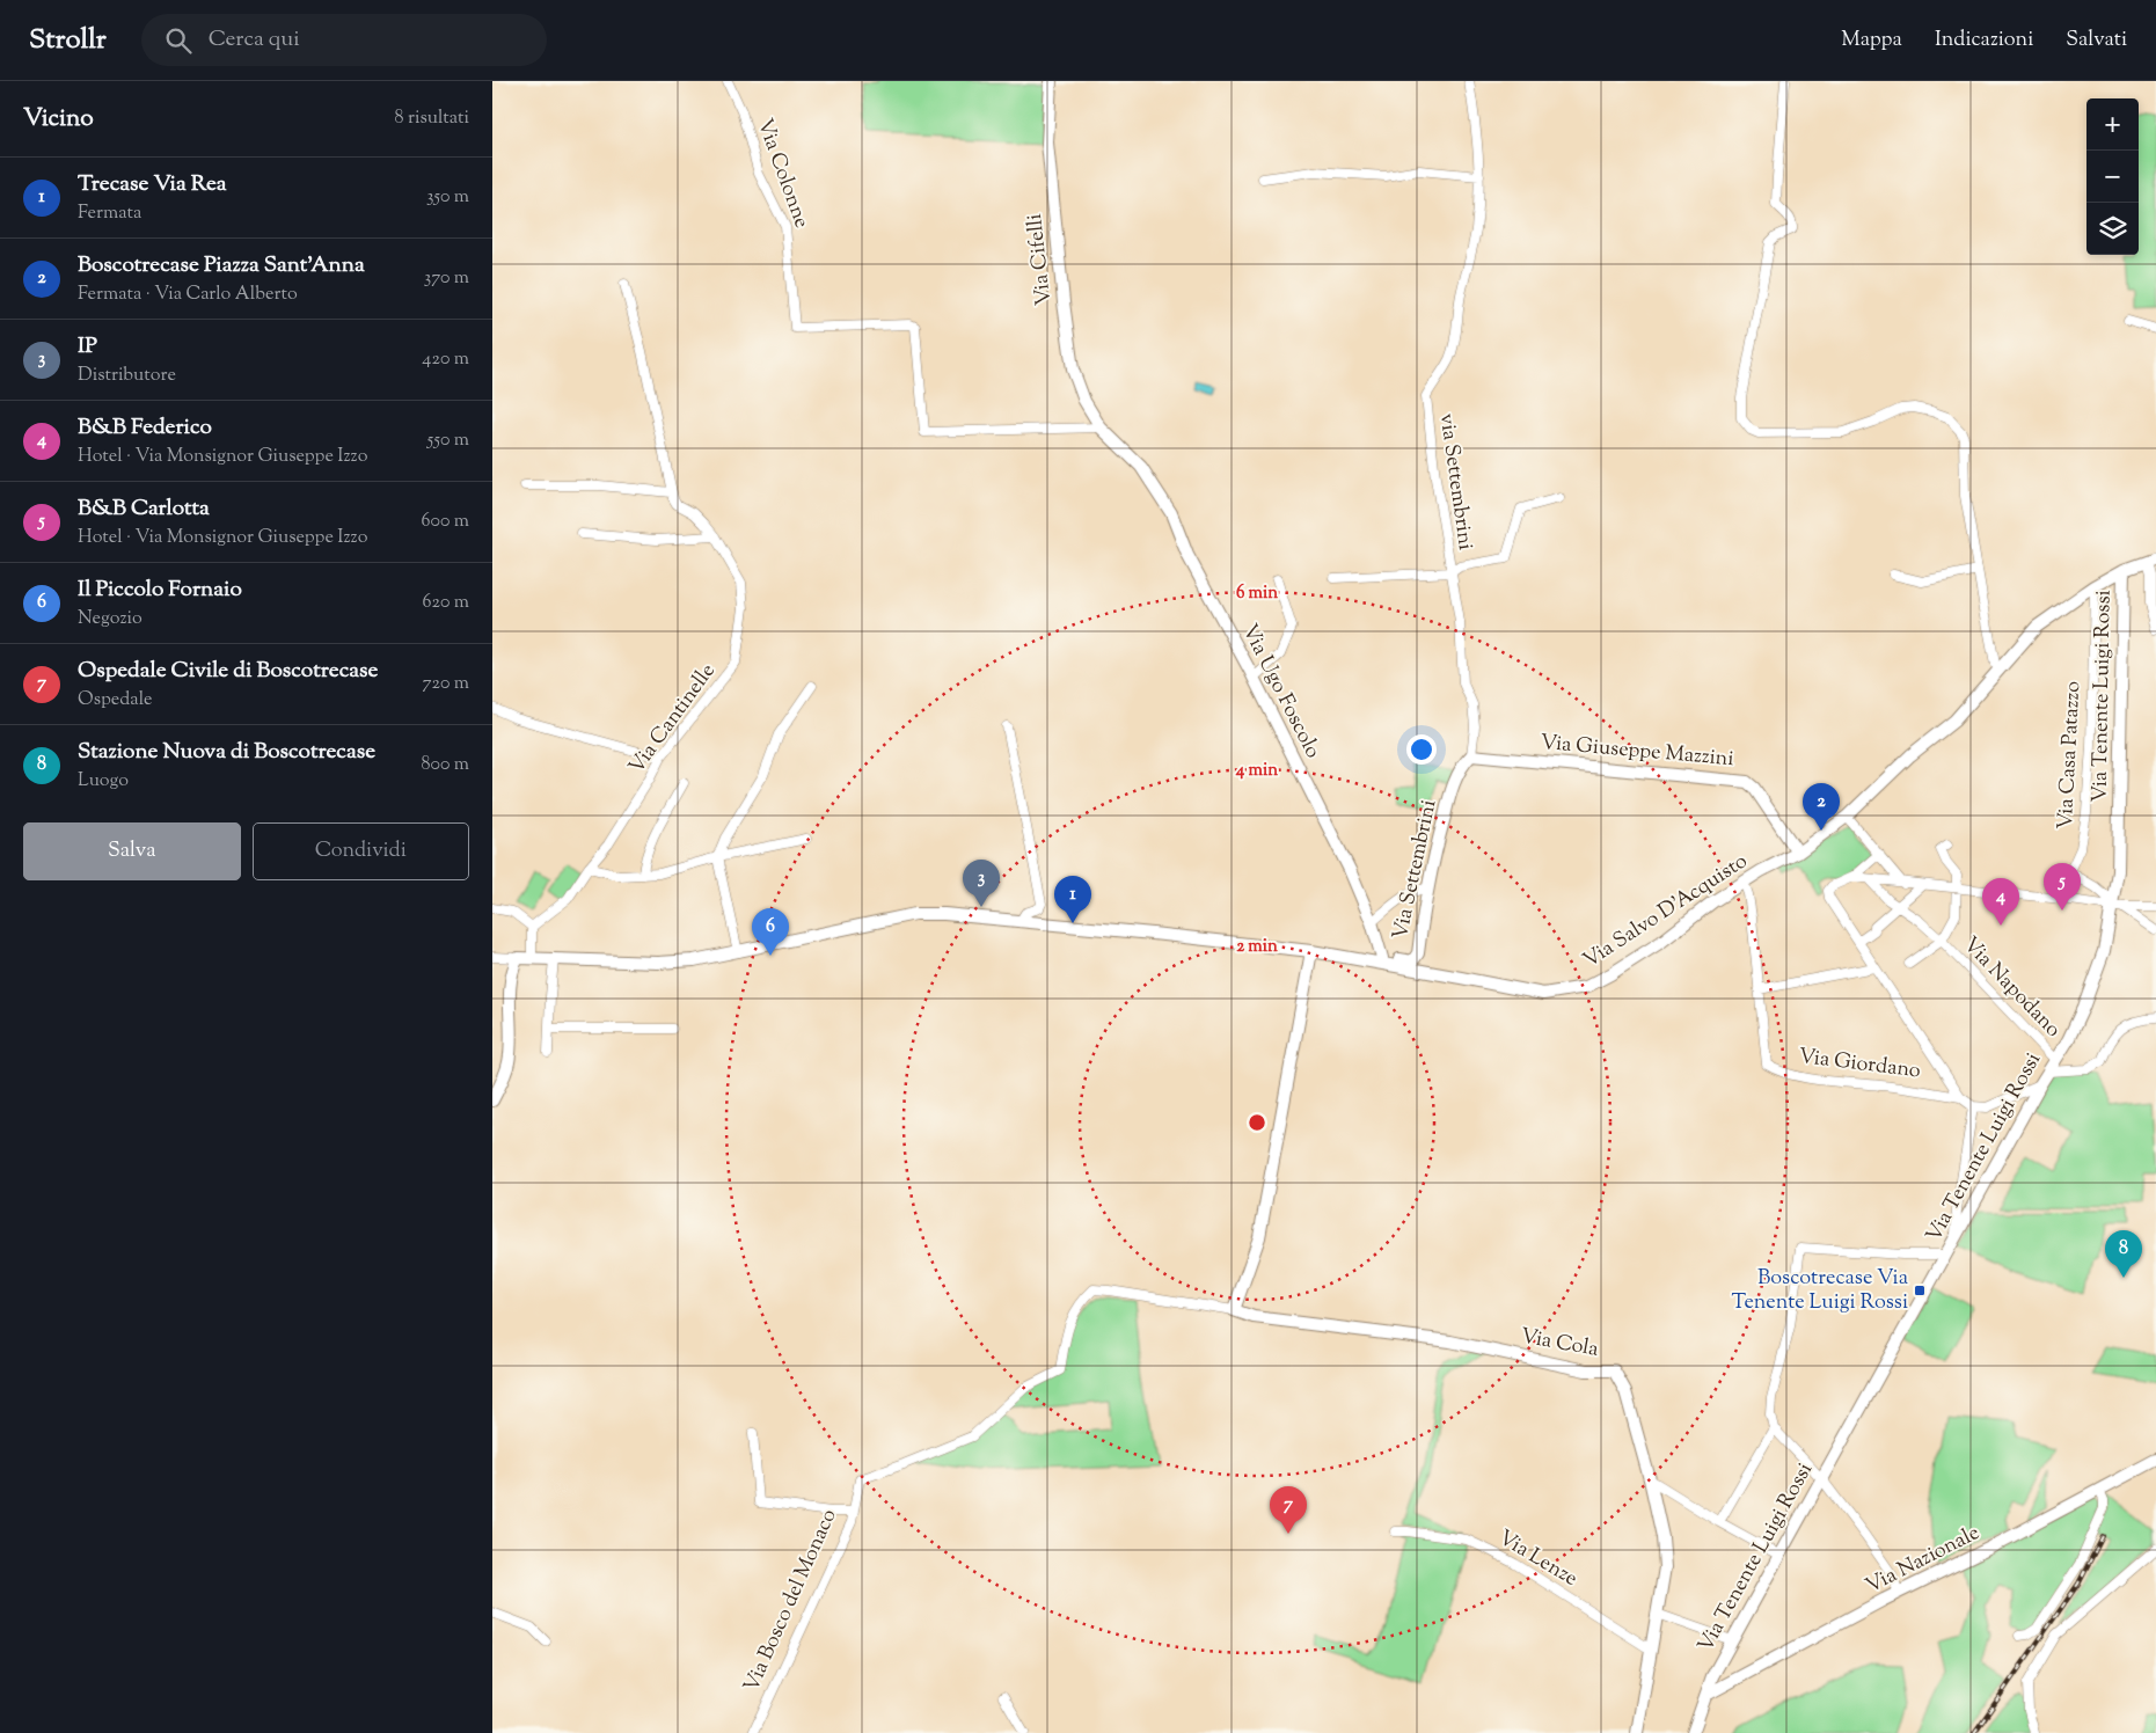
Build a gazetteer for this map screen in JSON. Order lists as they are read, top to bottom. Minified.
{"streets":{"street":["Via Colonne","Via Cifelli","via Settembrini","Via Ugo Foscolo","Via Tenente Luigi Rossi","Via Cantinelle","Via Giuseppe Mazzini","Via Casa Patazzo","Via Settembrini","Via Salvo D'Acquisto","Via Napodano","Via Giordano","Via Cola","Via Lenze","Via Nazionale","Via Bosco del Monaco"]},"crossings":[["Via Colonne","Via Cifelli"],["Via Colonne","Via Ugo Foscolo"],["Via Cifelli","Via Ugo Foscolo"],["via Settembrini","Via Giuseppe Mazzini"],["via Settembrini","Via Settembrini"],["Via Tenente Luigi Rossi","Via Casa Patazzo"],["Via Tenente Luigi Rossi","Via Salvo D'Acquisto"],["Via Tenente Luigi Rossi","Via Napodano"],["Via Tenente Luigi Rossi","Via Nazionale"],["Via Giuseppe Mazzini","Via Settembrini"],["Via Giuseppe Mazzini","Via Salvo D'Acquisto"],["Via Casa Patazzo","Via Salvo D'Acquisto"],["Via Salvo D'Acquisto","Via Giordano"],["Via Cola","Via Lenze"],["Via Cola","Via Bosco del Monaco"]],"places":{"transit":["Boscotrecase Via Tenente Luigi Rossi"]},"page":{"header":"Strollr","search":"Cerca qui","nav":["Mappa","Indicazioni","Salvati"],"heading":["Vicino","8 risultati"],"map_buttons":["+","−"],"list":[{"mark":"1","name":"Trecase Via Rea","note":"Fermata","value":"350 m"},{"mark":"2","name":"Boscotrecase Piazza Sant'Anna","note":"Fermata · Via Carlo Alberto","value":"370 m"},{"mark":"3","name":"IP","note":"Distributore","value":"420 m"},{"mark":"4","name":"B&B Federico","note":"Hotel · Via Monsignor Giuseppe Izzo","value":"550 m"},{"mark":"5","name":"B&B Carlotta","note":"Hotel · Via Monsignor Giuseppe Izzo","value":"600 m"},{"mark":"6","name":"Il Piccolo Fornaio","note":"Negozio","value":"620 m"},{"mark":"7","name":"Ospedale Civile di Boscotrecase","note":"Ospedale","value":"720 m"},{"mark":"8","name":"Stazione Nuova di Boscotrecase","note":"Luogo","value":"800 m"}],"pins":["2","3","5","1","4","6","8","7"],"buttons":["Salva","Condividi"]},"rings":["6 min","4 min","2 min"]}
